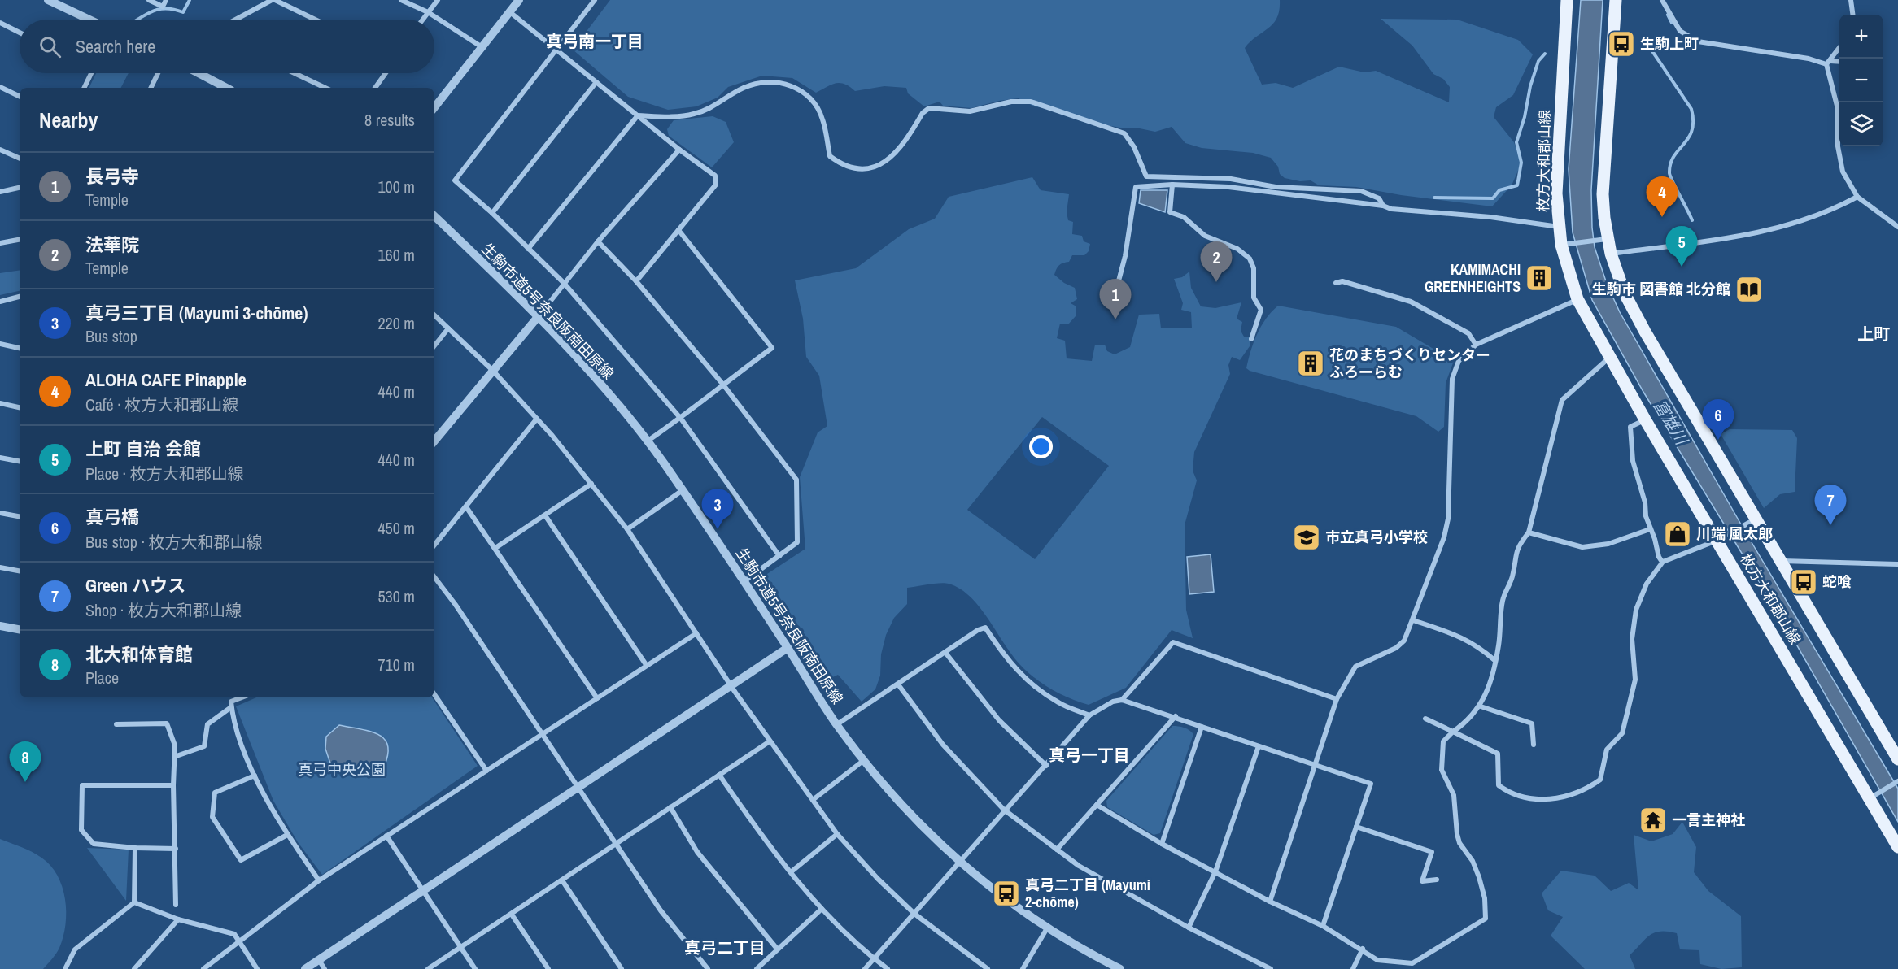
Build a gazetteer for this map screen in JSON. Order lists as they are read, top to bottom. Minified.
{"streets":{"main road":["枚方大和郡山線"],"street":["生駒市道5号奈良阪南田原線"]},"districts":["真弓南一丁目","上町","真弓一丁目","真弓二丁目"],"water":["富雄川"],"parks":["真弓中央公園"],"places":{"bus stop":["生駒上町","蛇喰","真弓二丁目 (Mayumi 2-chōme)"],"building":["KAMIMACHI GREENHEIGHTS","花のまちづくりセンター ふろーらむ"],"library":["生駒市 図書館 北分館"],"shop":["川端 風太郎"],"school or university":["市立真弓小学校"],"temple":["一言主神社"]},"page":{"map_buttons":["+","−"],"search":"Search here","heading":["Nearby","8 results"],"list":[{"mark":"1","name":"長弓寺","note":"Temple","value":"100 m"},{"mark":"2","name":"法華院","note":"Temple","value":"160 m"},{"mark":"3","name":"真弓三丁目 (Mayumi 3-chōme)","note":"Bus stop","value":"220 m"},{"mark":"4","name":"ALOHA CAFE Pinapple","note":"Café · 枚方大和郡山線","value":"440 m"},{"mark":"5","name":"上町 自治 会館","note":"Place · 枚方大和郡山線","value":"440 m"},{"mark":"6","name":"真弓橋","note":"Bus stop · 枚方大和郡山線","value":"450 m"},{"mark":"7","name":"Green ハウス","note":"Shop · 枚方大和郡山線","value":"530 m"},{"mark":"8","name":"北大和体育館","note":"Place","value":"710 m"}],"pins":["4","5","2","1","6","7","3","8"]}}
